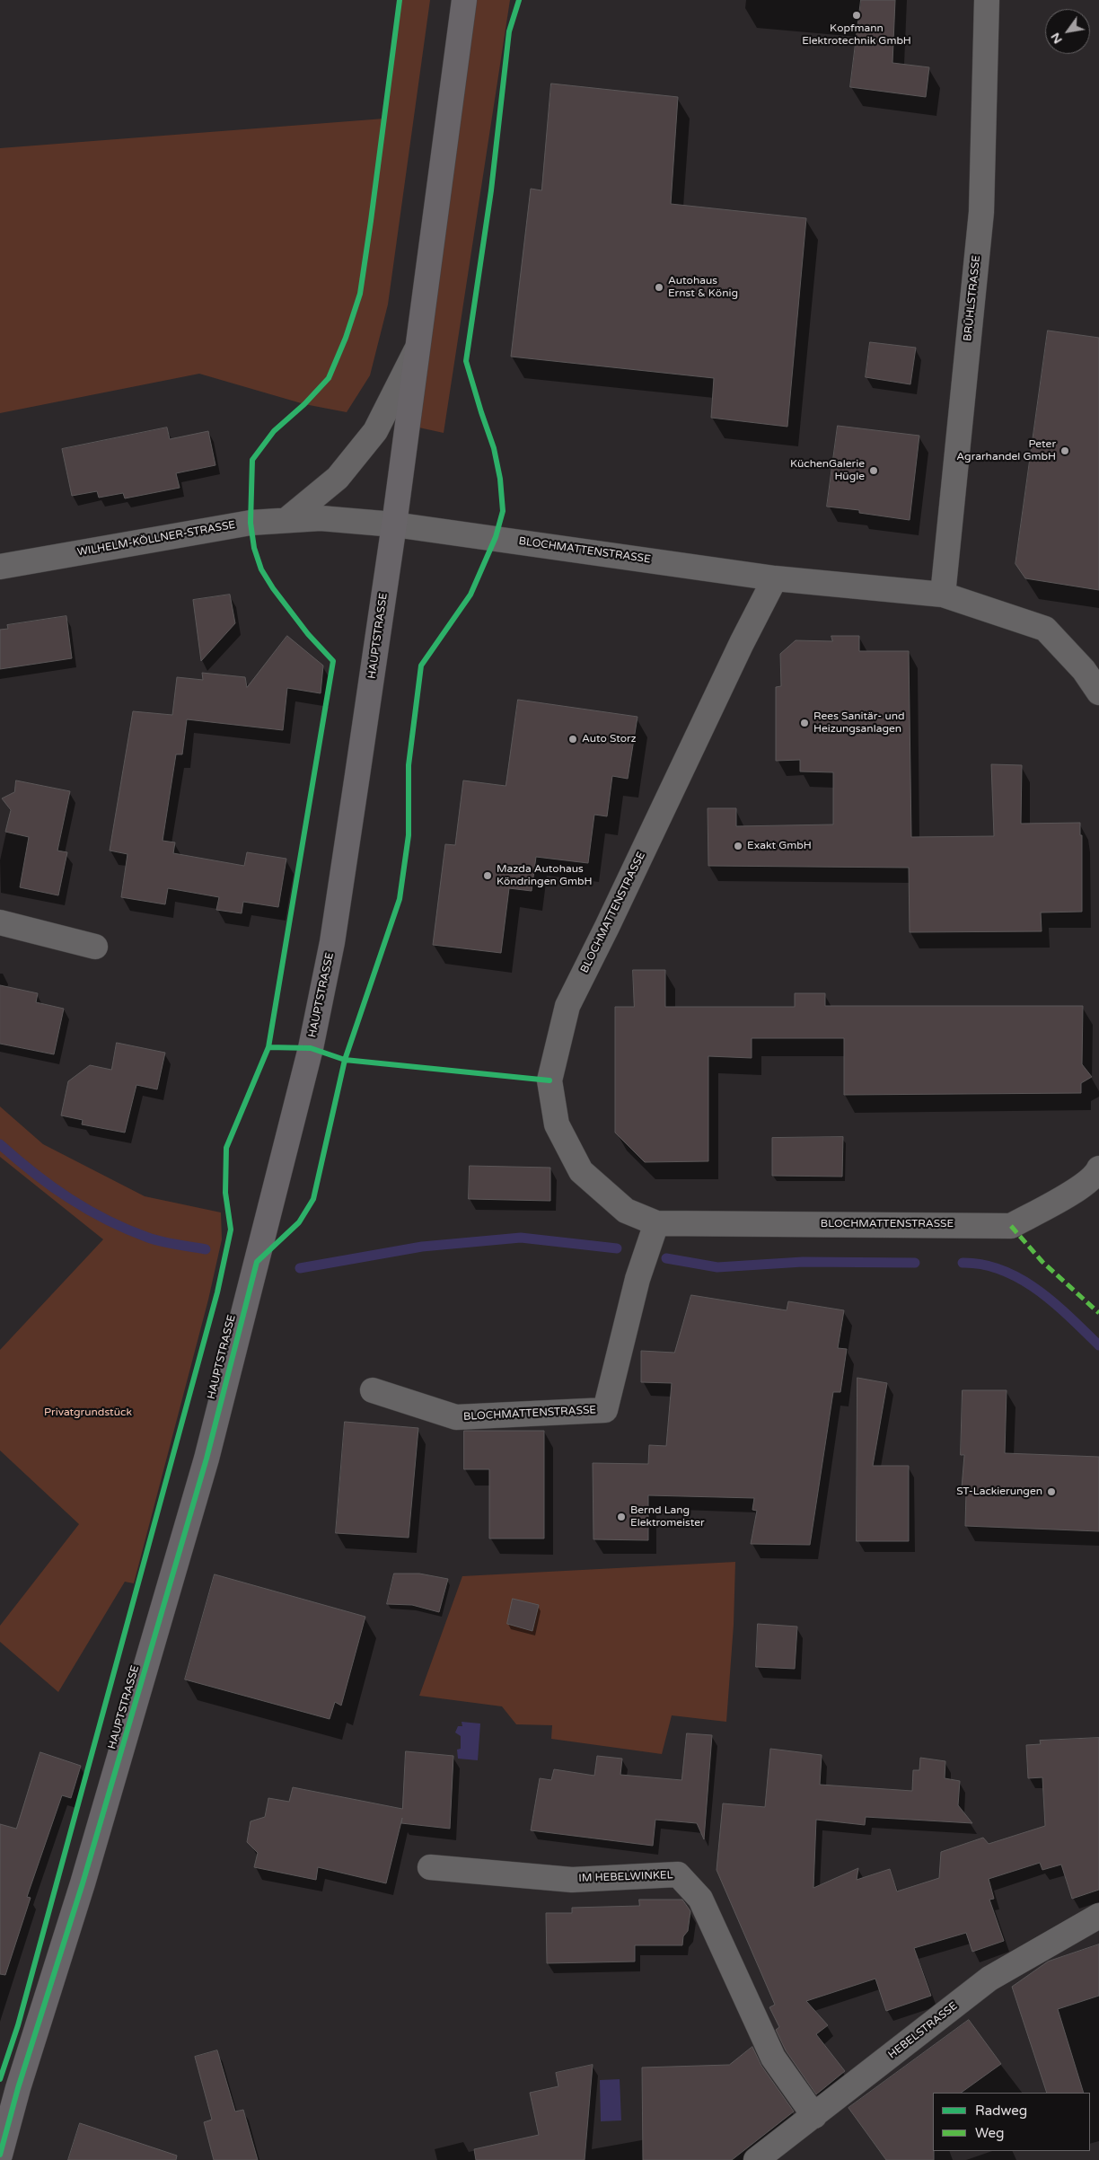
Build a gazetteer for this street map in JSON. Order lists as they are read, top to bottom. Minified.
{"streets":{"main road":["HAUPTSTRASSE"],"street":["BRÜHLSTRASSE","WILHELM-KÖLLNER-STRASSE","BLOCHMATTENSTRASSE","IM HEBELWINKEL","HEBELSTRASSE"]},"crossings":[["BRÜHLSTRASSE","BLOCHMATTENSTRASSE"],["WILHELM-KÖLLNER-STRASSE","BLOCHMATTENSTRASSE"],["WILHELM-KÖLLNER-STRASSE","HAUPTSTRASSE"],["BLOCHMATTENSTRASSE","HAUPTSTRASSE"],["IM HEBELWINKEL","HEBELSTRASSE"]],"parks":["Privatgrundstück"],"places":["Kopfmann Elektrotechnik GmbH","Autohaus Ernst & König","Peter Agrarhandel GmbH","KüchenGalerie Hügle","Rees Sanitär- und Heizungsanlagen","Auto Storz","Exakt GmbH","Mazda Autohaus Köndringen GmbH","ST-Lackierungen","Bernd Lang Elektromeister"],"legend":["Radweg","Weg"],"north":"bottom left"}
